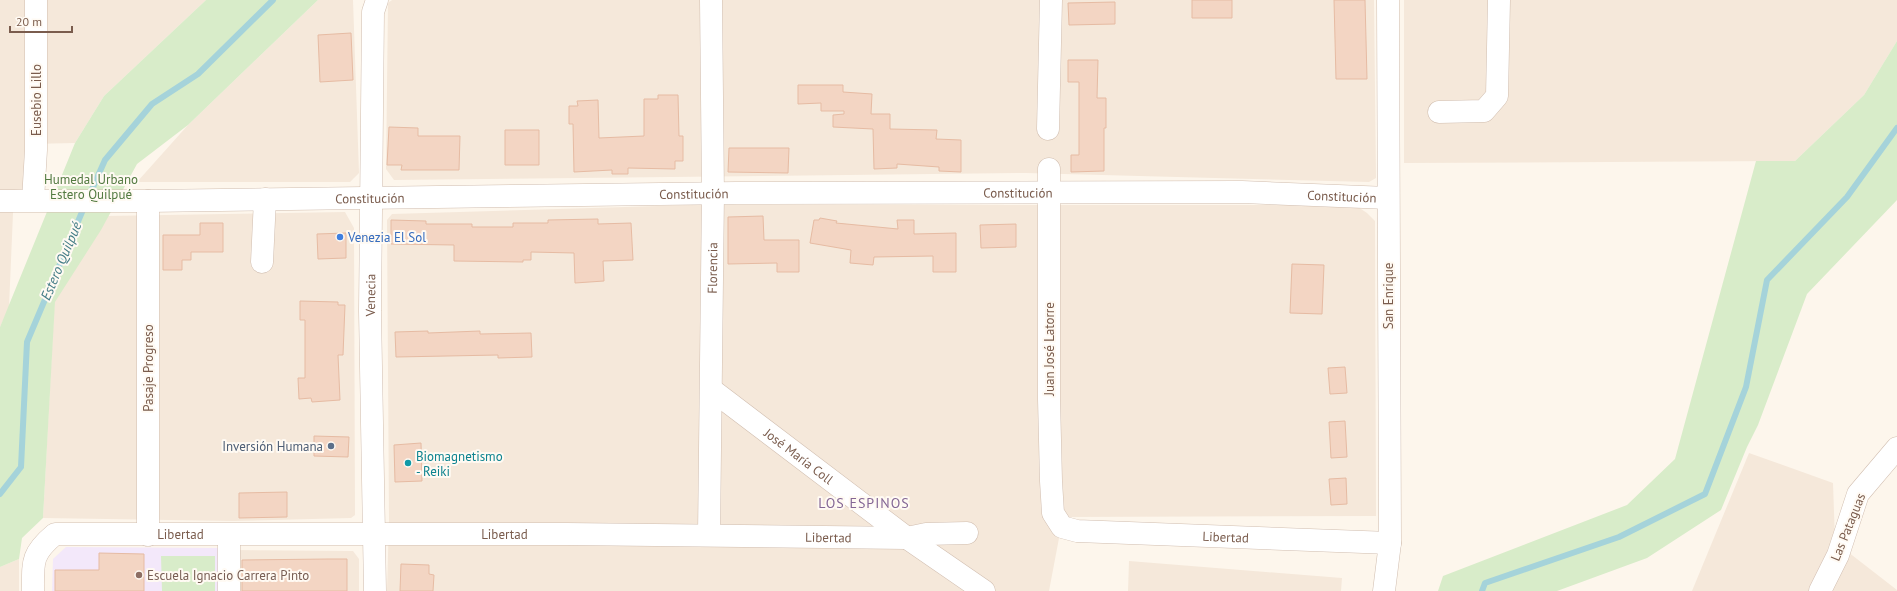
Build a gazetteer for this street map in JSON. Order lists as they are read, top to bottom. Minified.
{"streets":{"street":["Eusebio Lillo","Constitución","Florencia","Venecia","San Enrique","Juan José Latorre","Pasaje Progreso","José María Coll","Las Pataguas","Libertad"]},"crossings":[["Eusebio Lillo","Constitución"],["Constitución","Florencia"],["Constitución","Venecia"],["Constitución","San Enrique"],["Constitución","Juan José Latorre"],["Constitución","Pasaje Progreso"],["Florencia","José María Coll"],["Florencia","Libertad"],["Venecia","Libertad"],["San Enrique","Libertad"],["Juan José Latorre","Libertad"],["Pasaje Progreso","Libertad"],["José María Coll","Libertad"]],"districts":["LOS ESPINOS"],"water":["Estero Quilpué"],"parks":["Humedal Urbano Estero Quilpué"],"places":["Venezia El Sol","Inversión Humana","Biomagnetismo - Reiki","Escuela Ignacio Carrera Pinto"],"scale_bar":"20 m"}
